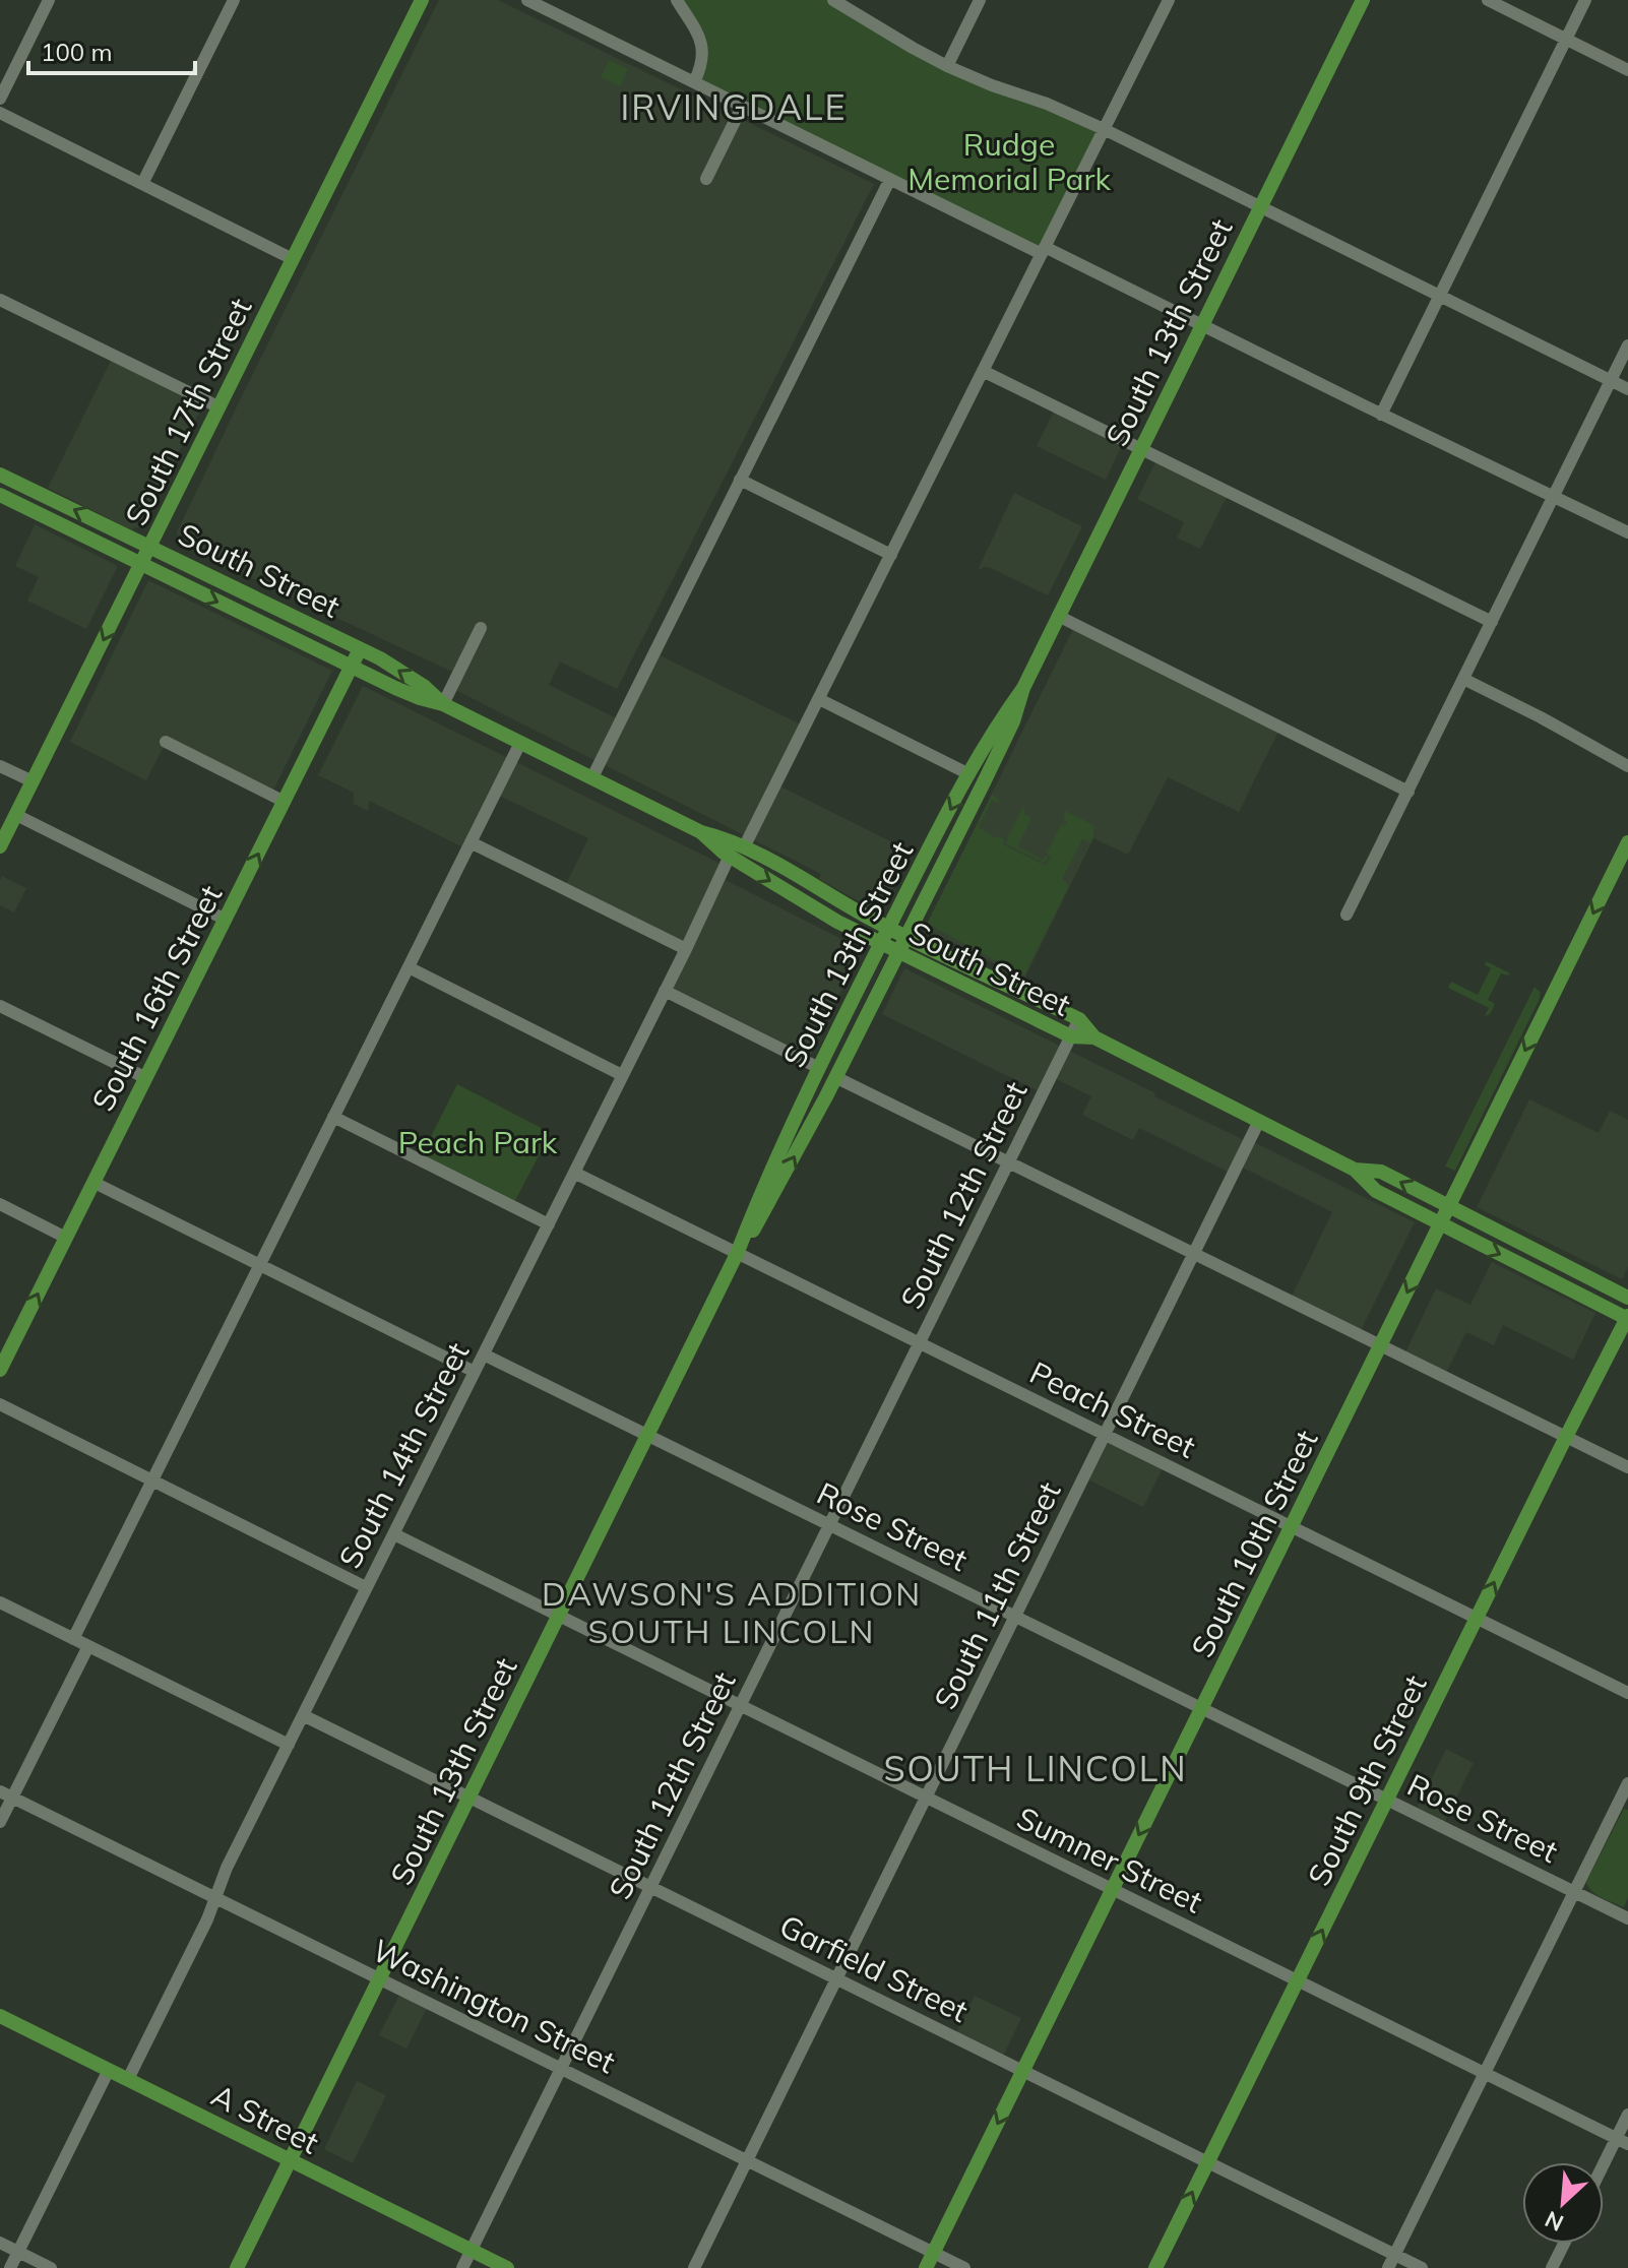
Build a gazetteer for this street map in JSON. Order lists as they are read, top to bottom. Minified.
{"streets":{"main road":["South 13th Street","South 17th Street","South Street","South 16th Street","South 10th Street","South 9th Street","A Street"],"street":["South 12th Street","Peach Street","South 14th Street","Rose Street","South 11th Street","Sumner Street","Garfield Street","Washington Street"]},"crossings":[["South 13th Street","South Street"],["South 13th Street","Peach Street"],["South 13th Street","Rose Street"],["South 13th Street","Sumner Street"],["South 13th Street","Garfield Street"],["South 13th Street","Washington Street"],["South 13th Street","A Street"],["South 17th Street","South Street"],["South Street","South 16th Street"],["South Street","South 12th Street"],["South Street","South 14th Street"],["South Street","South 10th Street"],["South Street","South 11th Street"],["South Street","South 9th Street"],["South 12th Street","Peach Street"],["South 12th Street","Rose Street"],["South 12th Street","Sumner Street"],["South 12th Street","Garfield Street"],["South 12th Street","Washington Street"],["South 12th Street","A Street"],["Peach Street","South 14th Street"],["Peach Street","South 10th Street"],["Peach Street","South 11th Street"],["Peach Street","South 9th Street"],["South 14th Street","Rose Street"],["South 14th Street","Sumner Street"],["South 14th Street","Garfield Street"],["South 14th Street","Washington Street"],["South 14th Street","A Street"],["Rose Street","South 10th Street"],["Rose Street","South 11th Street"],["Rose Street","South 9th Street"],["South 10th Street","Sumner Street"],["South 10th Street","Garfield Street"],["South 10th Street","Washington Street"],["South 11th Street","Sumner Street"],["South 11th Street","Garfield Street"],["South 11th Street","Washington Street"],["South 9th Street","Sumner Street"],["South 9th Street","Garfield Street"]],"one_way":["South 10th Street","South 9th Street"],"districts":["IRVINGDALE","DAWSON'S ADDITION SOUTH LINCOLN","SOUTH LINCOLN"],"parks":["Rudge Memorial Park","Peach Park"],"scale_bar":"100 m","north":"bottom left"}
